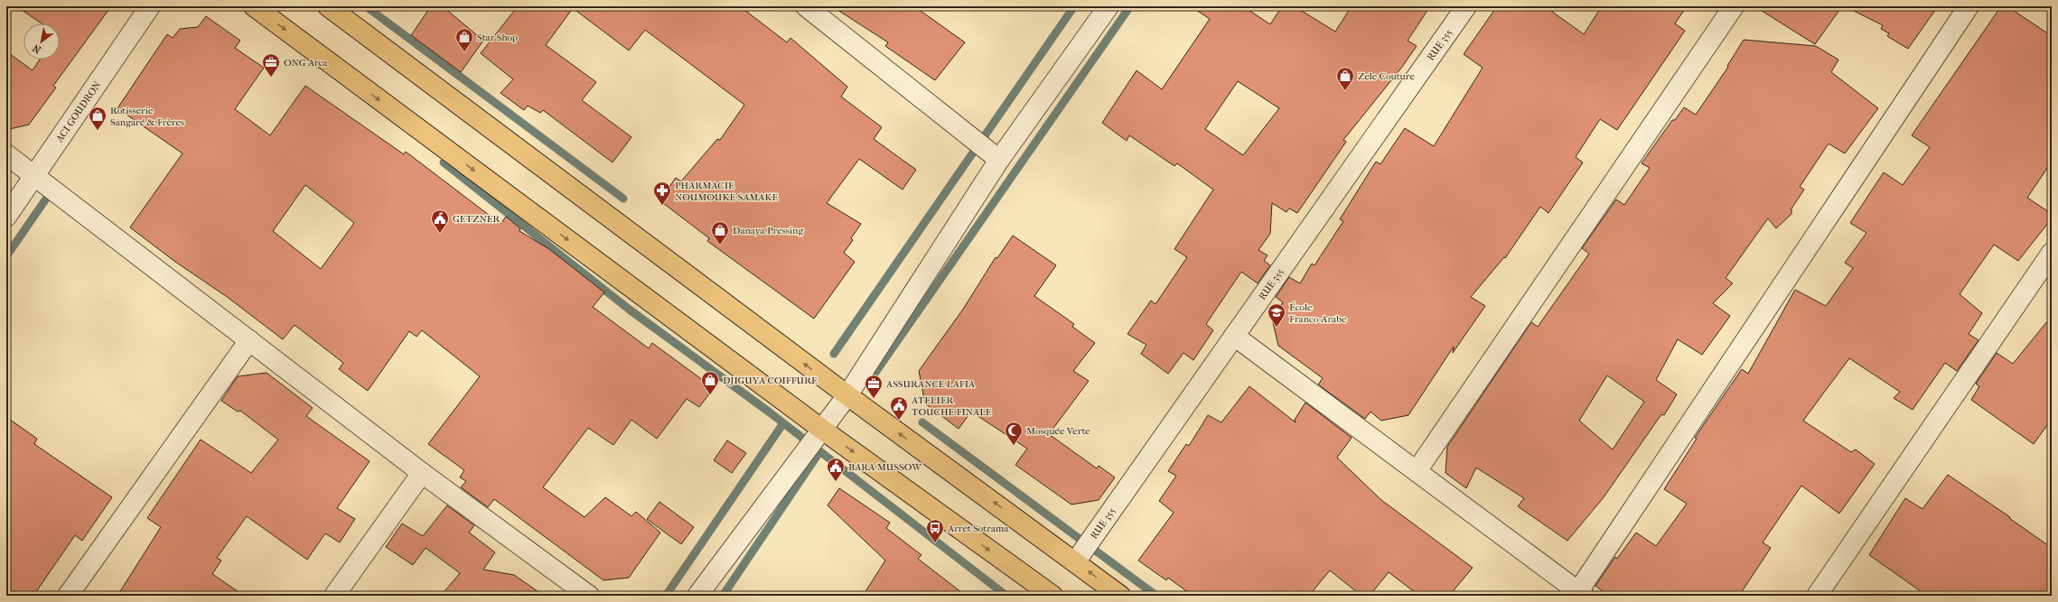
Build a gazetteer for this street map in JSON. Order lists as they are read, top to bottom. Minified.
{"streets":{"street":["RUE 355","ACI GOUDRON"]},"places":{"shop":["Star Shop","Zele Couture","Rotisserie Sangaré & Frères","Danaya Pressing","DJIGUYA COIFFURE"],"office":["ONG Arca","ASSURANCE LAFIA"],"pharmacy":["PHARMACIE NOUMOUKE SAMAKE"],"public building":["GETZNER","ATELIER TOUCHE FINALE","BARA MUSSOW"],"school or university":["École Franco-Arabe"],"mosque":["Mosquée Verte"],"bus stop":["Arrêt Sotrama"]},"north":"bottom left"}
